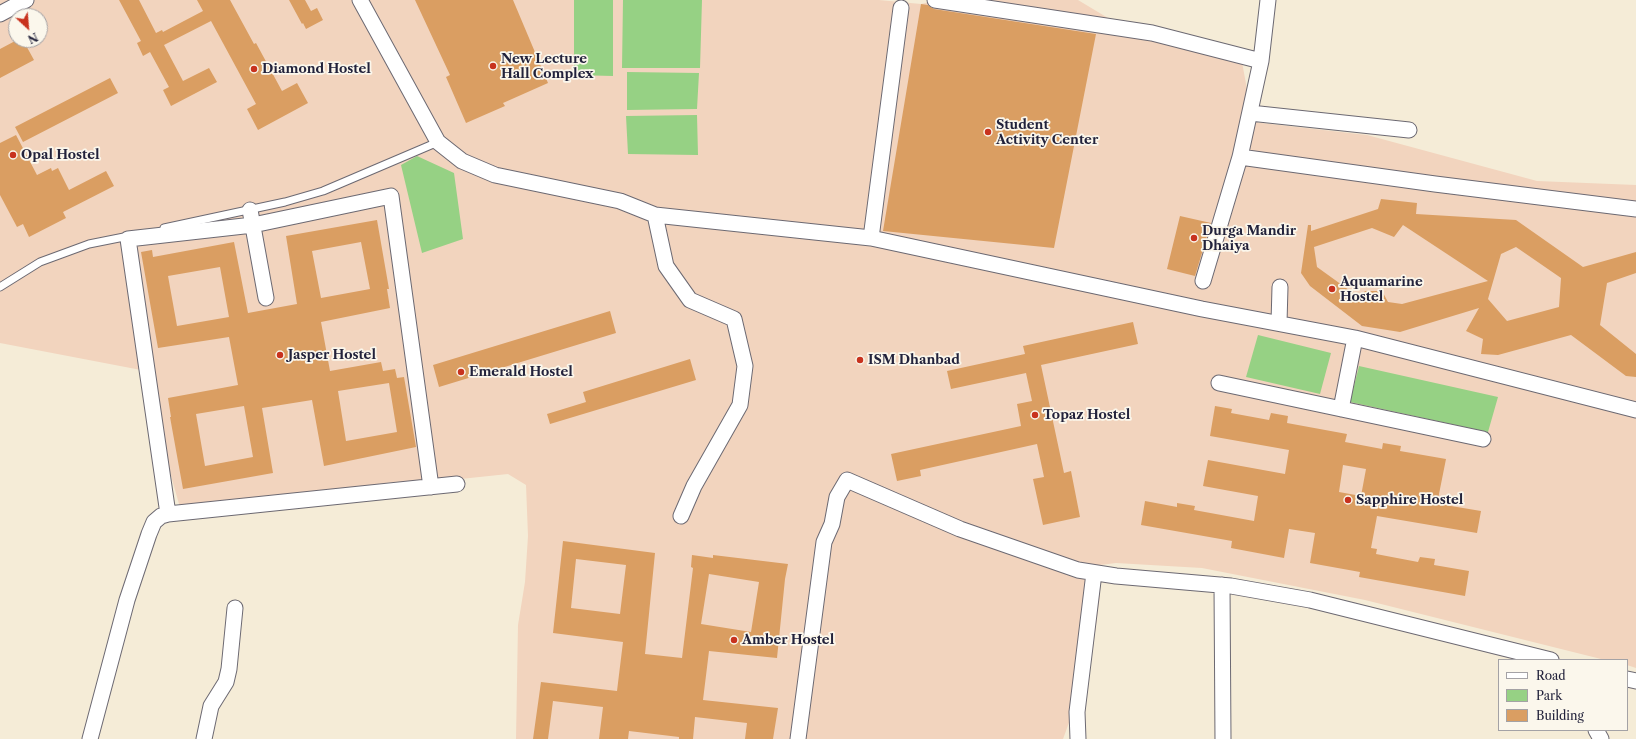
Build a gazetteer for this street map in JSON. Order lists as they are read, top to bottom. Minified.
{"places":["New Lecture Hall Complex","Diamond Hostel","Student Activity Center","Opal Hostel","Durga Mandir Dhaiya","Aquamarine Hostel","Jasper Hostel","ISM Dhanbad","Emerald Hostel","Topaz Hostel","Sapphire Hostel","Amber Hostel"],"legend":["Road","Park","Building"],"north":"bottom right"}
